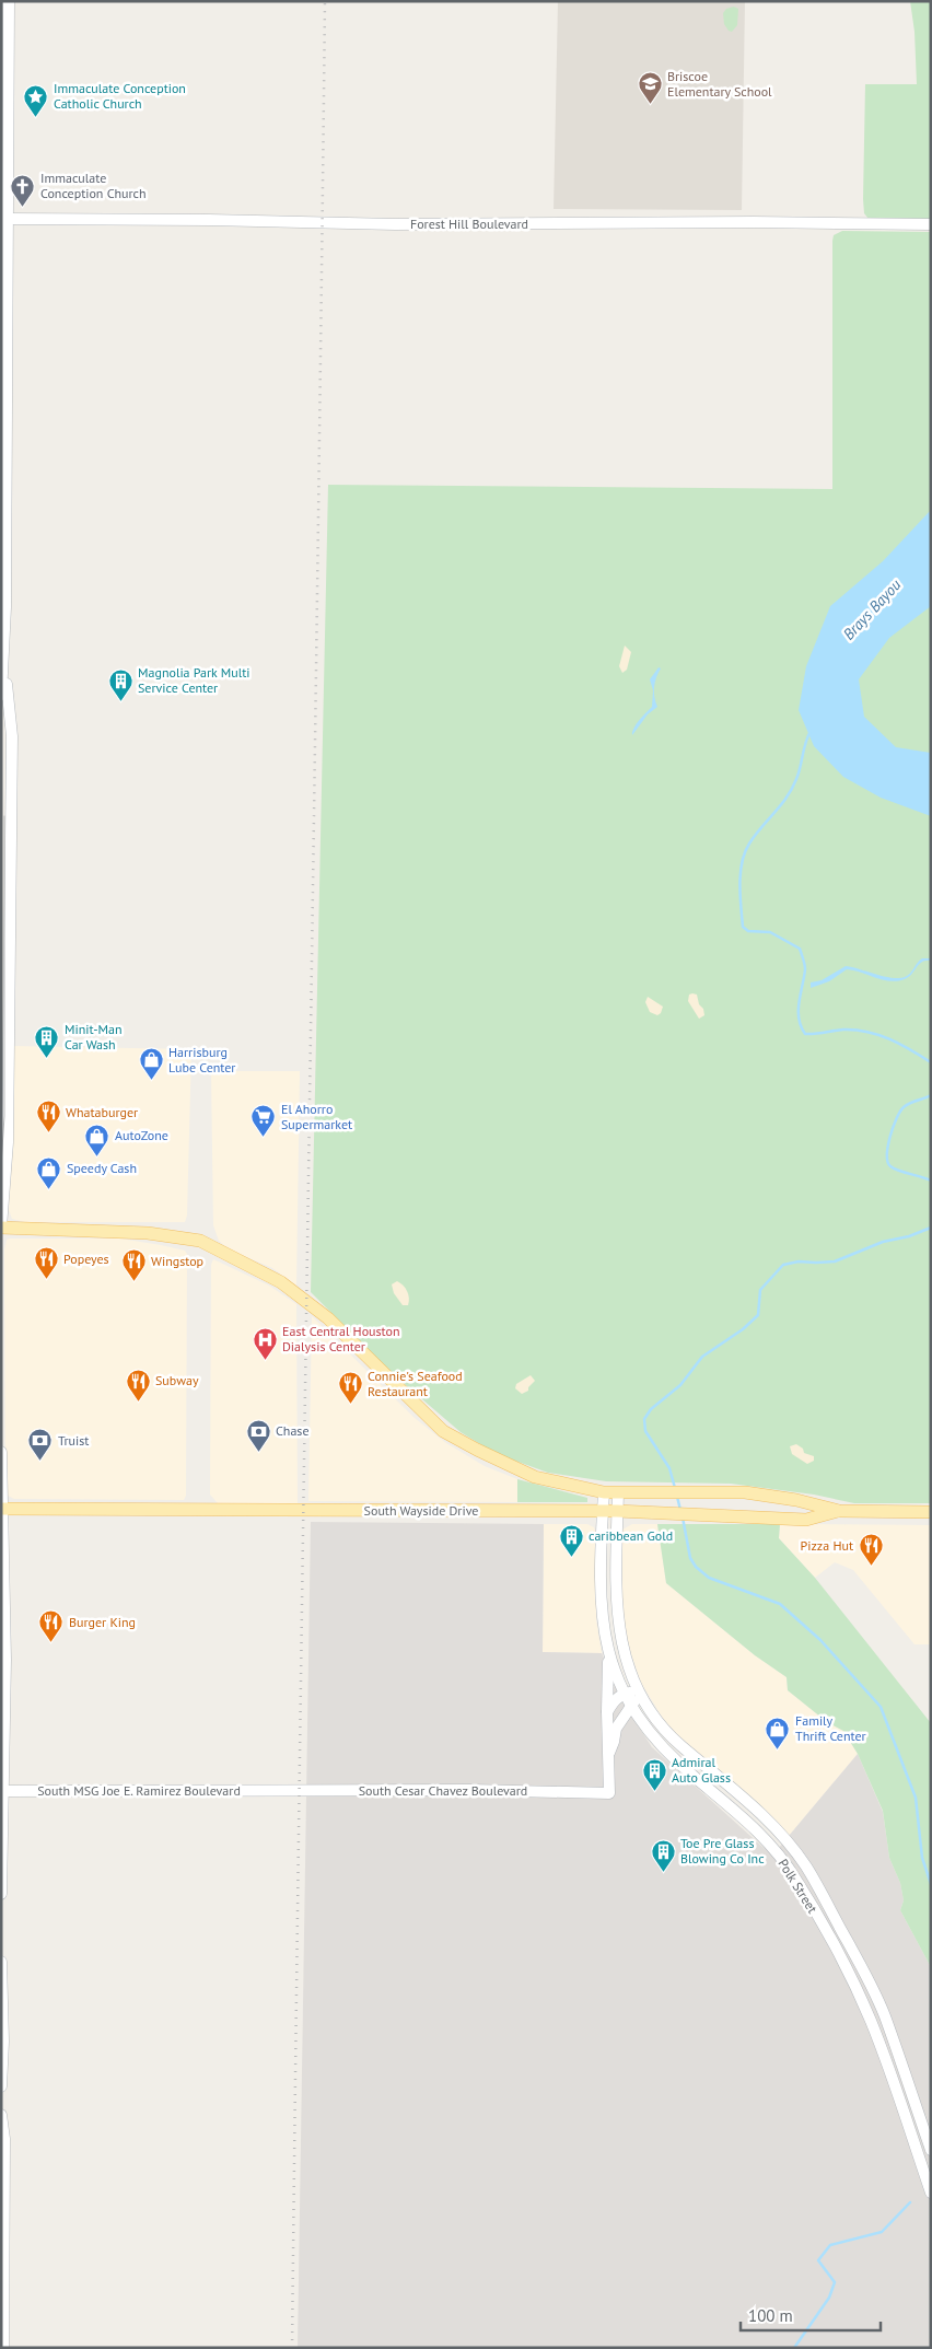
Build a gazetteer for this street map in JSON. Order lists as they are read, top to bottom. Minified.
{"streets":{"main road":["Forest Hill Boulevard","South Wayside Drive","South MSG Joe E. Ramirez Boulevard","South Cesar Chavez Boulevard","Polk Street"]},"crossings":[["South Wayside Drive","Polk Street"],["South MSG Joe E. Ramirez Boulevard","South Cesar Chavez Boulevard"]],"water":["Brays Bayou"],"places":{"school or university":["Briscoe Elementary School"],"place":["Immaculate Conception Catholic Church"],"church":["Immaculate Conception Church"],"building":["Magnolia Park Multi Service Center","Minit-Man Car Wash","caribbean Gold","Admiral Auto Glass","Toe Pre Glass Blowing Co Inc"],"shop":["Harrisburg Lube Center","AutoZone","Speedy Cash","Family Thrift Center"],"restaurant":["Whataburger","Popeyes","Wingstop","Subway","Connie's Seafood Restaurant","Pizza Hut","Burger King"],"supermarket":["El Ahorro Supermarket"],"hospital":["East Central Houston Dialysis Center"],"bank":["Chase","Truist"]},"scale_bar":"100 m"}
